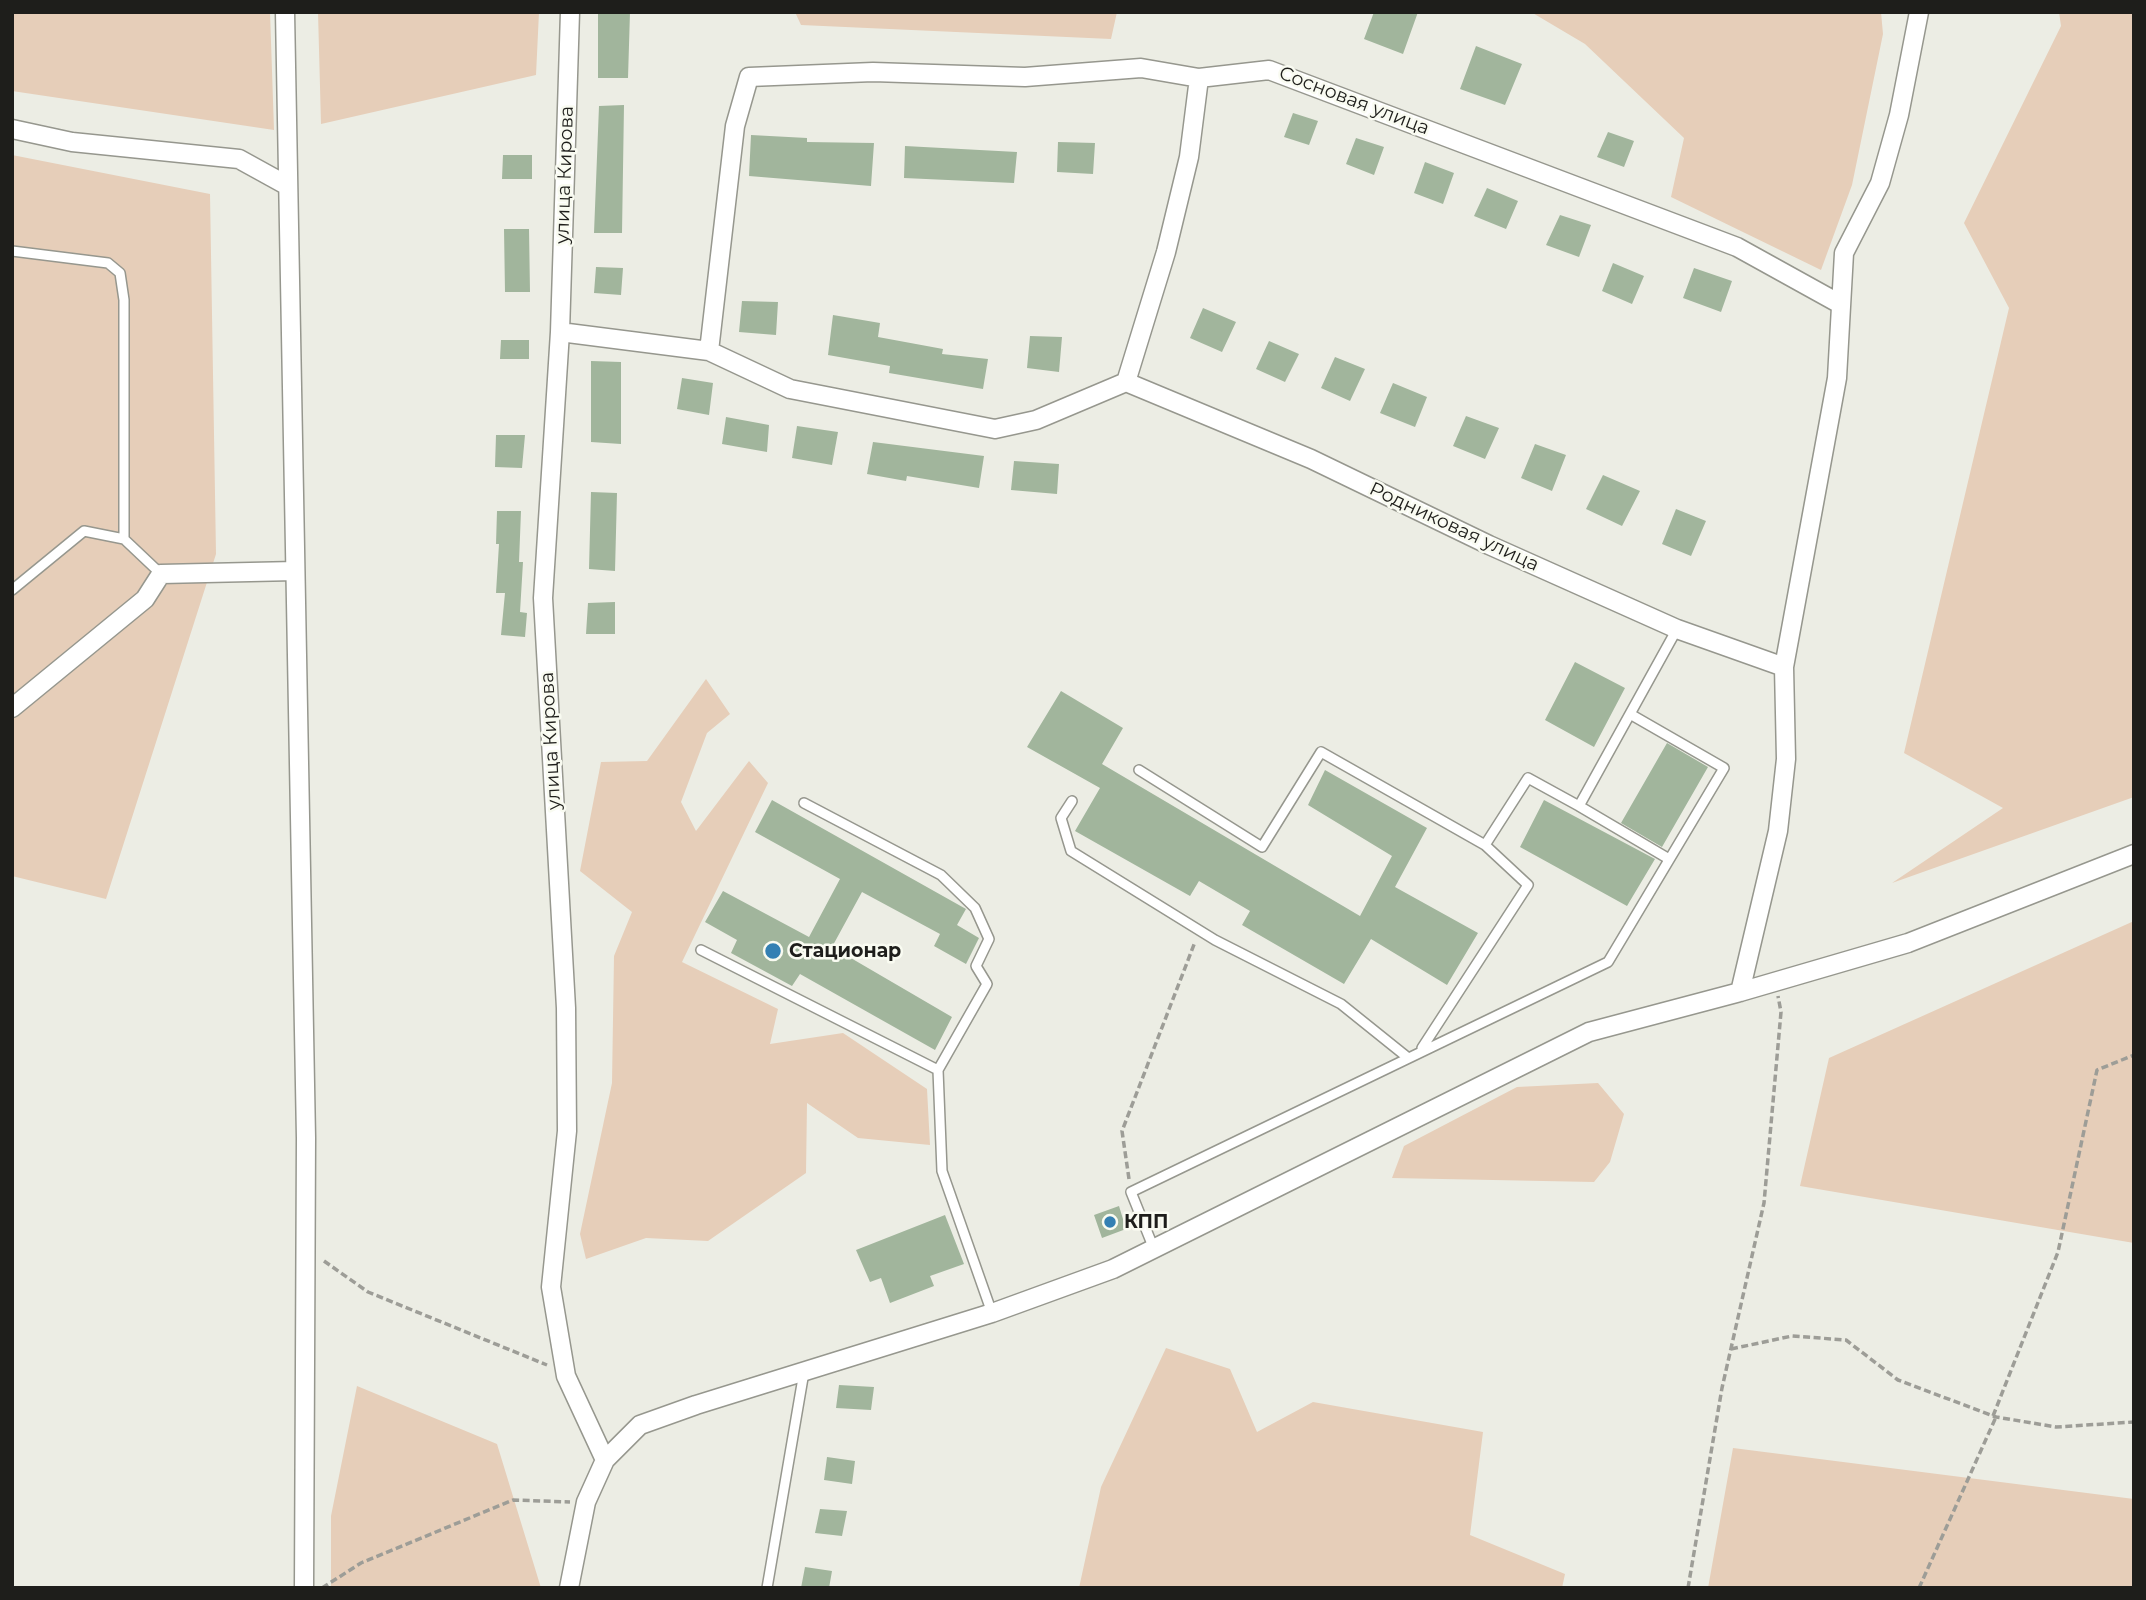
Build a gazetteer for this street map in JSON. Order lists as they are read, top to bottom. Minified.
{"streets":{"street":["Сосновая улица","улица Кирова","Родниковая улица"]},"places":["Стационар","КПП"]}
